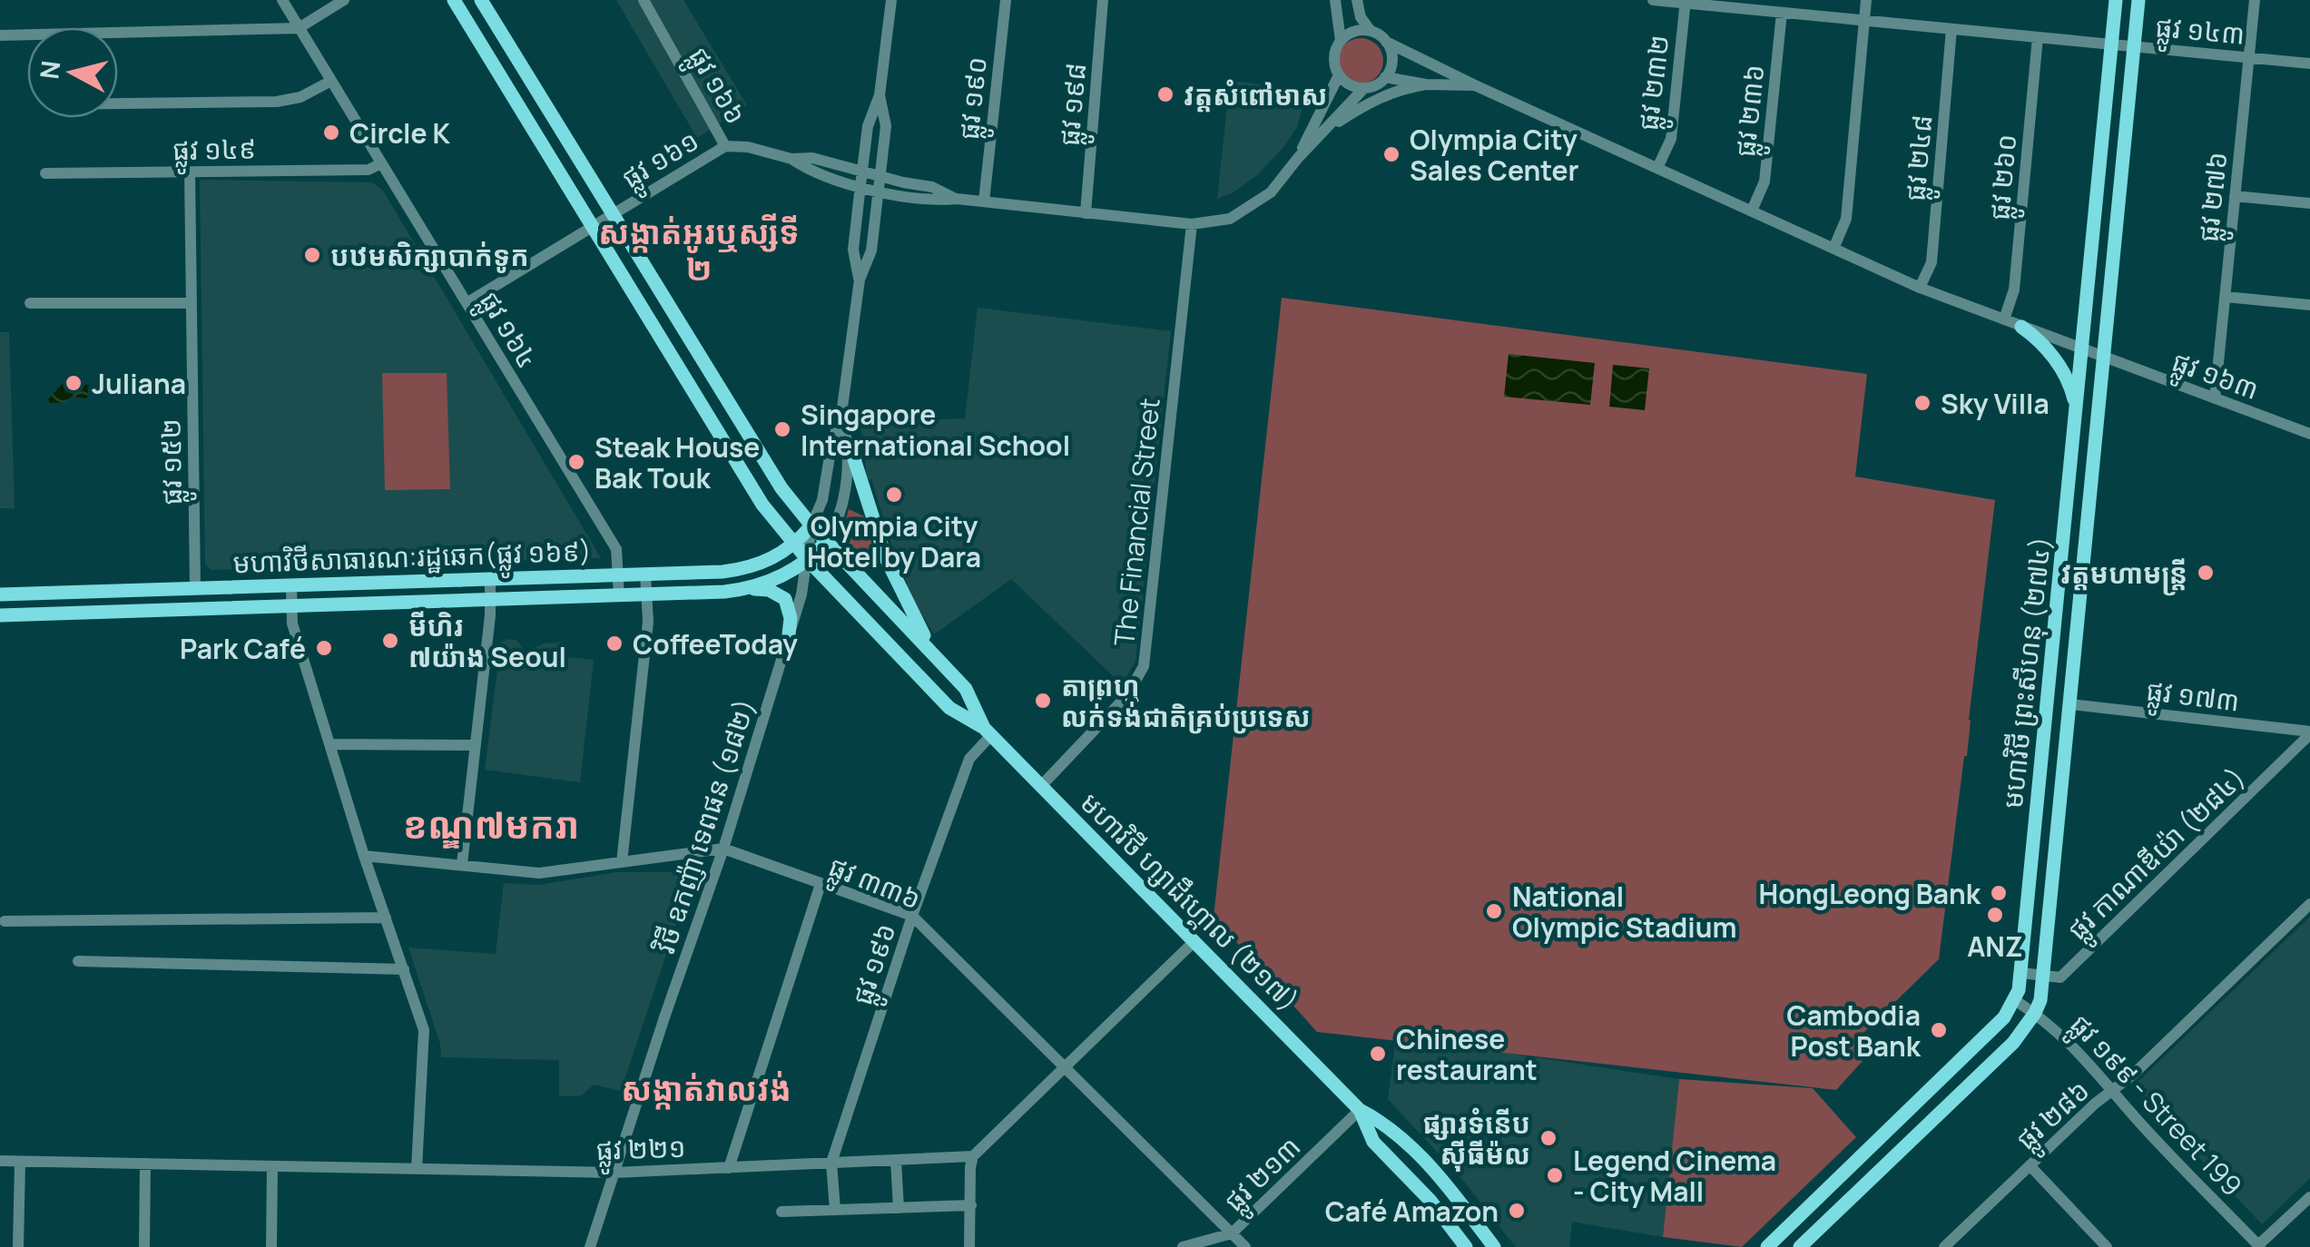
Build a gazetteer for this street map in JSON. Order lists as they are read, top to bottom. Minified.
{"streets":{"main road":["មហាវិថីសាធារណៈរដ្ឋឆេក(ផ្លូវ ១៦៩)","មហាវិថី ព្រះសីហនុ (២៧៤)","មហាវិថី ហ្សាដឹហ្គោល (២១៧)"],"street":["ផ្លូវ ១៤៣","ផ្លូវ ២៣២","ផ្លូវ ១៦៦","ផ្លូវ ១៩០","ផ្លូវ ១៩៨","ផ្លូវ ២៣៦","ផ្លូវ ១៤៩","ផ្លូវ ២៤៨","ផ្លូវ ១៦១","ផ្លូវ ២៦០","ផ្លូវ ២៧៦","ផ្លូវ ១៦៤","ផ្លូវ ១៦៣","ផ្លូវ ១៥២","The Financial Street","ផ្លូវ ១៧៣","វិថី ឧកញ៉ា ទេពផន (១៨២)","ផ្លូវ កាណាឌីយ៉ា (២៨៤)","ផ្លូវ ៣៣៦","ផ្លូវ ១៩៦","ផ្លូវ ១៩៩ - Street 199","ផ្លូវ ២៨៦","ផ្លូវ ២២១","ផ្លូវ ២១៣"]},"crossings":[["ផ្លូវ ១៤៣","ផ្លូវ ២៣២"],["ផ្លូវ ១៤៣","ផ្លូវ ២៣៦"],["ផ្លូវ ១៤៣","ផ្លូវ ២៤៨"],["ផ្លូវ ១៤៣","ផ្លូវ ២៦០"],["ផ្លូវ ១៤៣","ផ្លូវ ២៧៦"],["ផ្លូវ ១៤៣","មហាវិថី ព្រះសីហនុ (២៧៤)"],["ផ្លូវ ២៣២","ផ្លូវ ១៦៣"],["ផ្លូវ ១៦៦","ផ្លូវ ១៦១"],["ផ្លូវ ១៩០","ផ្លូវ ១៦១"],["ផ្លូវ ១៩៨","ផ្លូវ ១៦១"],["ផ្លូវ ២៣៦","ផ្លូវ ១៦៣"],["ផ្លូវ ១៤៩","ផ្លូវ ១៦៤"],["ផ្លូវ ១៤៩","ផ្លូវ ១៥២"],["ផ្លូវ ២៤៨","ផ្លូវ ១៦៣"],["ផ្លូវ ១៦១","ផ្លូវ ១៦៤"],["ផ្លូវ ១៦១","ផ្លូវ ១៦៣"],["ផ្លូវ ១៦១","The Financial Street"],["ផ្លូវ ១៦១","វិថី ឧកញ៉ា ទេពផន (១៨២)"],["ផ្លូវ ១៦១","មហាវិថី ហ្សាដឹហ្គោល (២១៧)"],["ផ្លូវ ២៦០","ផ្លូវ ១៦៣"],["ផ្លូវ ២៧៦","ផ្លូវ ១៦៣"],["ផ្លូវ ១៦៤","មហាវិថីសាធារណៈរដ្ឋឆេក(ផ្លូវ ១៦៩)"],["ផ្លូវ ១៦៣","មហាវិថី ព្រះសីហនុ (២៧៤)"],["ផ្លូវ ១៥២","មហាវិថីសាធារណៈរដ្ឋឆេក(ផ្លូវ ១៦៩)"],["The Financial Street","មហាវិថី ហ្សាដឹហ្គោល (២១៧)"],["មហាវិថីសាធារណៈរដ្ឋឆេក(ផ្លូវ ១៦៩)","វិថី ឧកញ៉ា ទេពផន (១៨២)"],["មហាវិថីសាធារណៈរដ្ឋឆេក(ផ្លូវ ១៦៩)","មហាវិថី ហ្សាដឹហ្គោល (២១៧)"],["មហាវិថី ព្រះសីហនុ (២៧៤)","ផ្លូវ ១៧៣"],["មហាវិថី ព្រះសីហនុ (២៧៤)","ផ្លូវ កាណាឌីយ៉ា (២៨៤)"],["មហាវិថី ព្រះសីហនុ (២៧៤)","ផ្លូវ ១៩៩ - Street 199"],["ផ្លូវ ១៧៣","ផ្លូវ កាណាឌីយ៉ា (២៨៤)"],["វិថី ឧកញ៉ា ទេពផន (១៨២)","ផ្លូវ ៣៣៦"],["វិថី ឧកញ៉ា ទេពផន (១៨២)","មហាវិថី ហ្សាដឹហ្គោល (២១៧)"],["វិថី ឧកញ៉ា ទេពផន (១៨២)","ផ្លូវ ២២១"],["ផ្លូវ ៣៣៦","ផ្លូវ ១៩៦"],["ផ្លូវ ៣៣៦","ផ្លូវ ២១៣"],["មហាវិថី ហ្សាដឹហ្គោល (២១៧)","ផ្លូវ ១៩៦"],["មហាវិថី ហ្សាដឹហ្គោល (២១៧)","ផ្លូវ ២១៣"],["ផ្លូវ ១៩៦","ផ្លូវ ២២១"],["ផ្លូវ ១៩៩ - Street 199","ផ្លូវ ២៨៦"]],"districts":["សង្កាត់អូរឬស្សីទី ២","ខណ្ឌ៧មករា","សង្កាត់វាលវង់"],"places":["វត្តសំពៅមាស","Circle K","Olympia City Sales Center","បឋមសិក្សាបាក់ទូក","Juliana","Sky Villa","Singapore International School","Steak House Bak Touk","Olympia City Hotel by Dara","វត្តមហាមន្រ្តី","មីហិរ ៧យ៉ាង Seoul","CoffeeToday","Park Café","តាព្រហ្ម លក់ទង់ជាតិគ្រប់ប្រទេស","HongLeong Bank","National Olympic Stadium","ANZ","Cambodia Post Bank","Chinese restaurant","ផ្សារទំនើប ស៊ីធីម៉ល","Legend Cinema - City Mall","Café Amazon"],"north":"left"}
